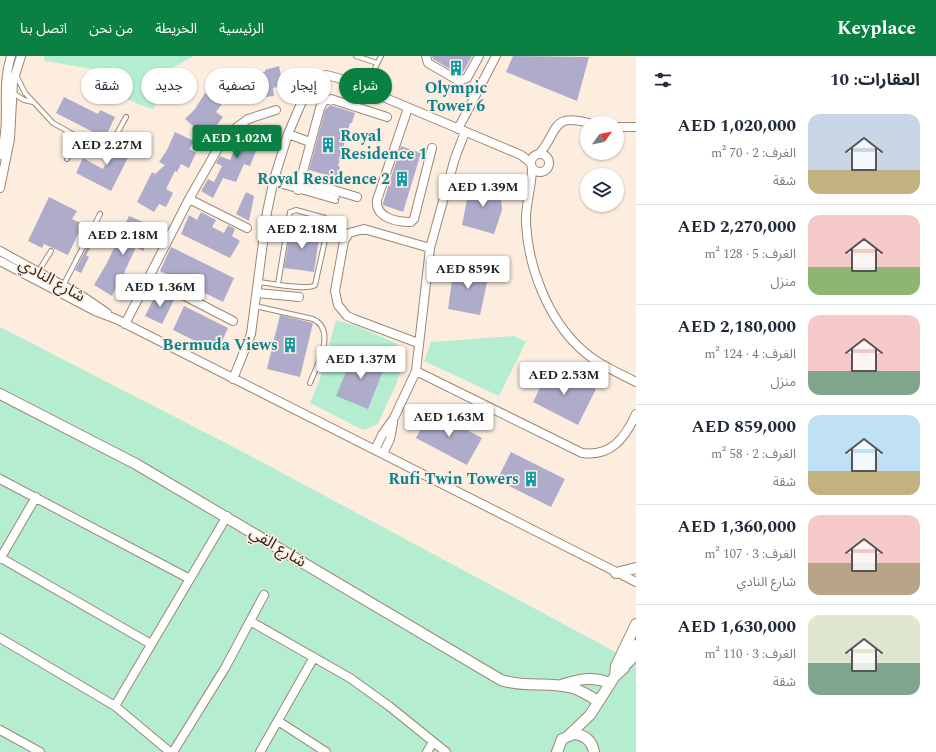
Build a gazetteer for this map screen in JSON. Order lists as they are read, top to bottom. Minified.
{"streets":{"street":["شارع النادي","شارع الفي"]},"places":{"building":["Olympic Tower 6","Royal Residence 1","Royal Residence 2","Bermuda Views","Rufi Twin Towers"]},"north":"top right","page":{"header":"Keyplace","nav":["الرئيسية","الخريطة","من نحن","اتصل بنا"],"heading":"العقارات: 10","chip":["شراء","إيجار","تصفية","جديد","شقة"],"list":[{"name":"AED 1,020,000","note":"الغرف: 2 · 70 m² · شقة"},{"name":"AED 2,270,000","note":"الغرف: 5 · 128 m² · منزل"},{"name":"AED 2,180,000","note":"الغرف: 4 · 124 m² · منزل"},{"name":"AED 859,000","note":"الغرف: 2 · 58 m² · شقة"},{"name":"AED 1,360,000","note":"الغرف: 3 · 107 m² · شارع النادي"},{"name":"AED 1,630,000","note":"الغرف: 3 · 110 m² · شقة"}],"price":["AED 1.02M","AED 2.27M","AED 1.39M","AED 2.18M","AED 2.18M","AED 859K","AED 1.36M","AED 1.37M","AED 2.53M","AED 1.63M"]}}
